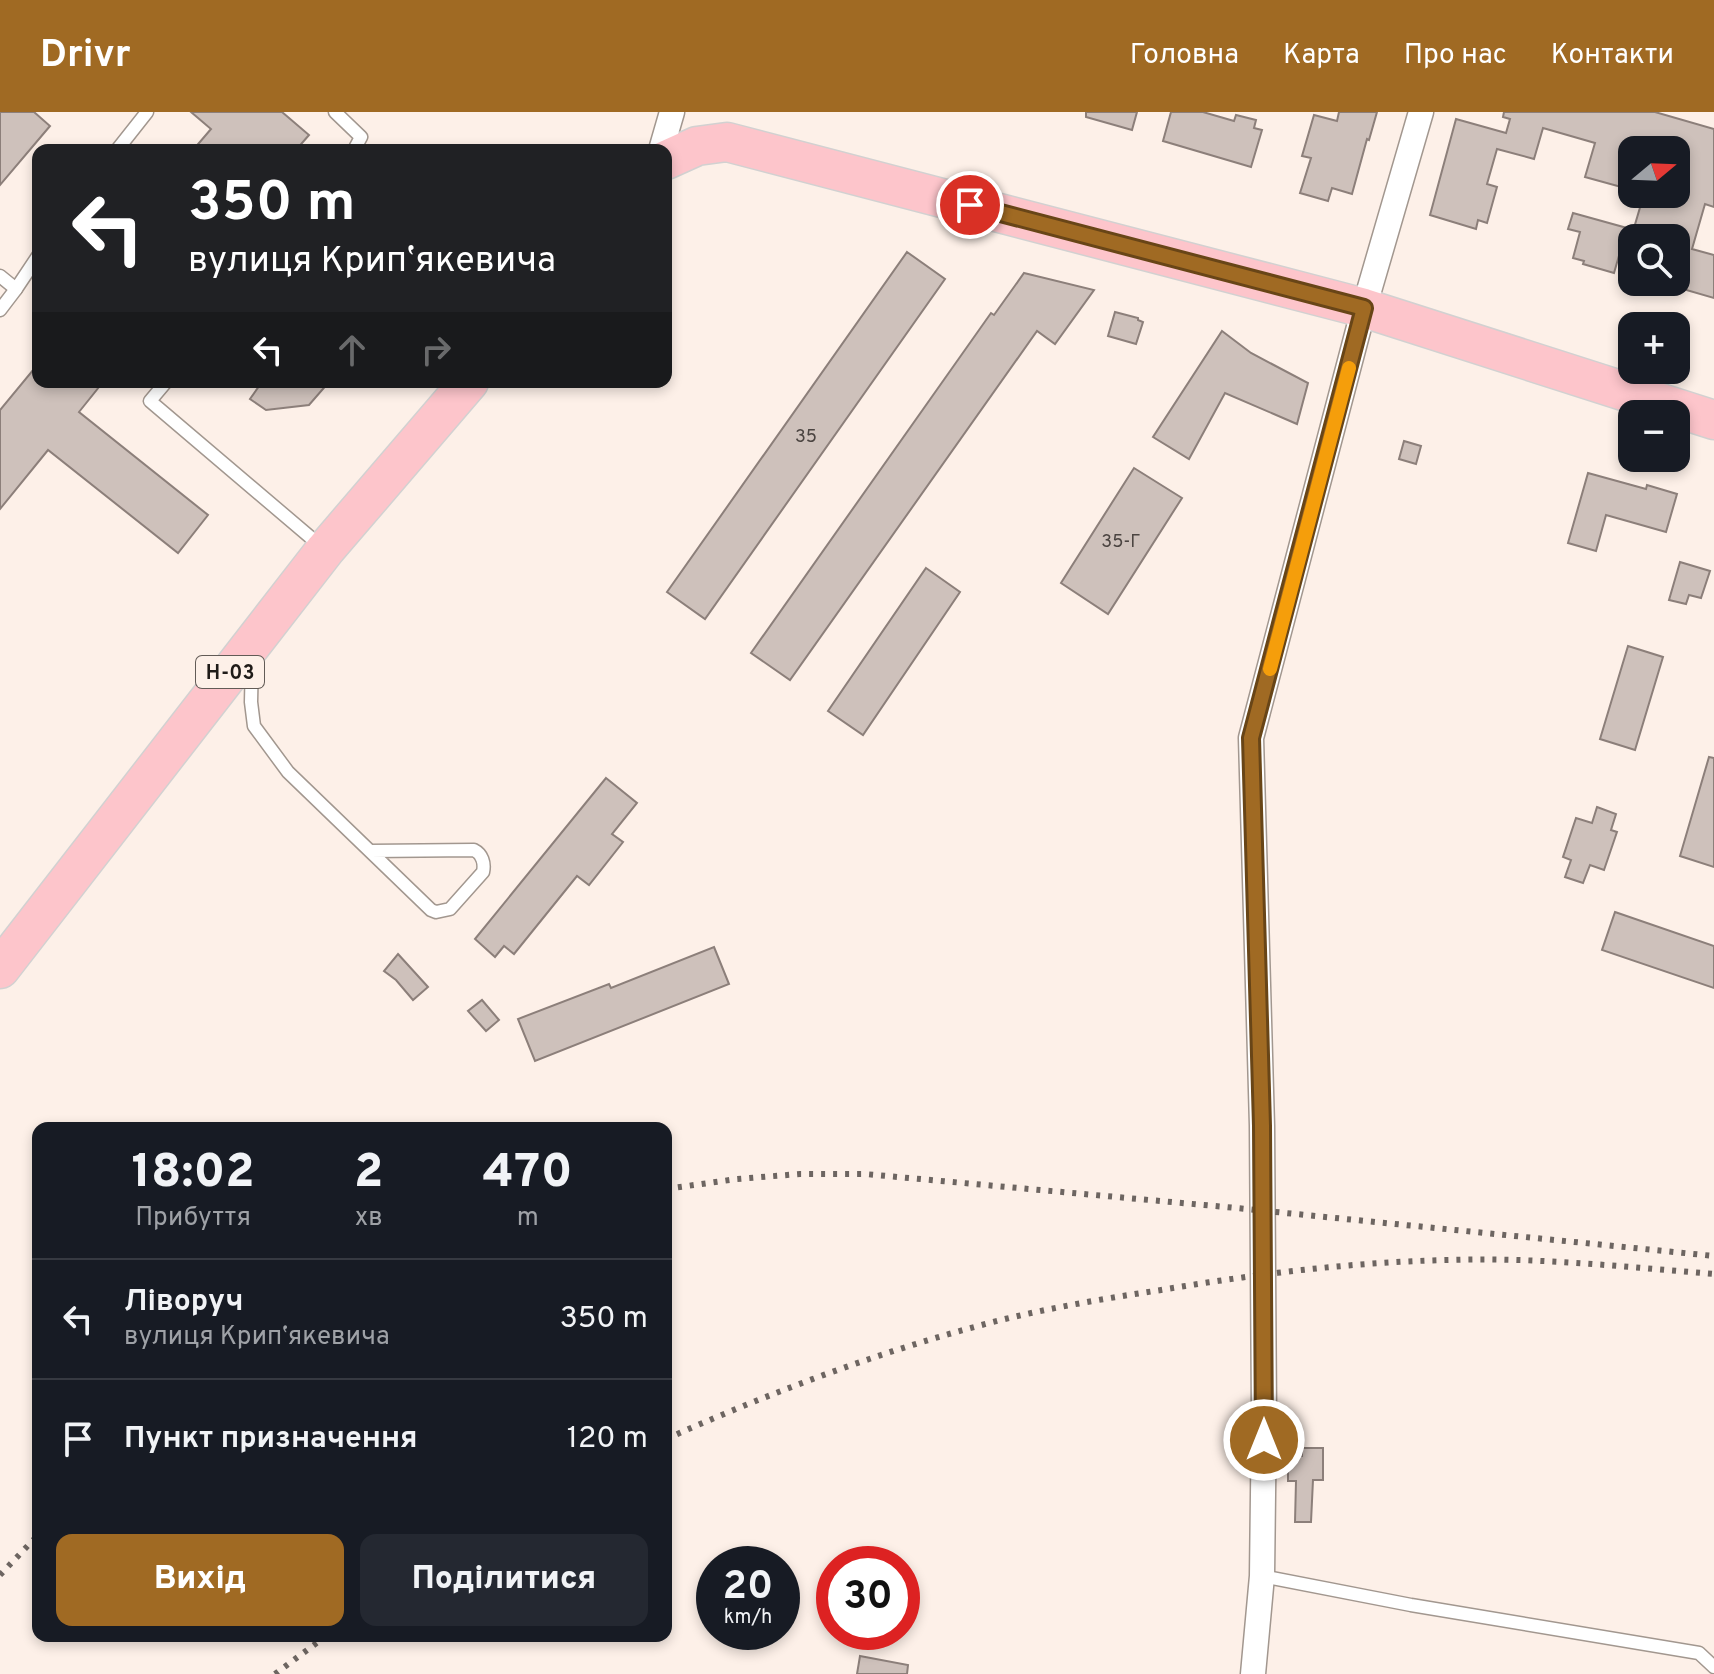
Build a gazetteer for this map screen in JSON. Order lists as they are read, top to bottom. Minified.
{"streets":{"main road":["Н-03"]},"house_numbers":["35","35-Г"],"north":"right","page":{"header":"Drivr","nav":["Головна","Карта","Про нас","Контакти"],"map_buttons":["+","−"],"turn":["350 m","вулиця Крипʼякевича"],"eta":["18:02","Прибуття","2","хв","470","m"],"list":[{"name":"Ліворуч","note":"вулиця Крипʼякевича","value":"350 m"},{"name":"Пункт призначення","value":"120 m"}],"buttons":["Вихід","Поділитися"],"speed":"20 km/h","limit":"30"}}
